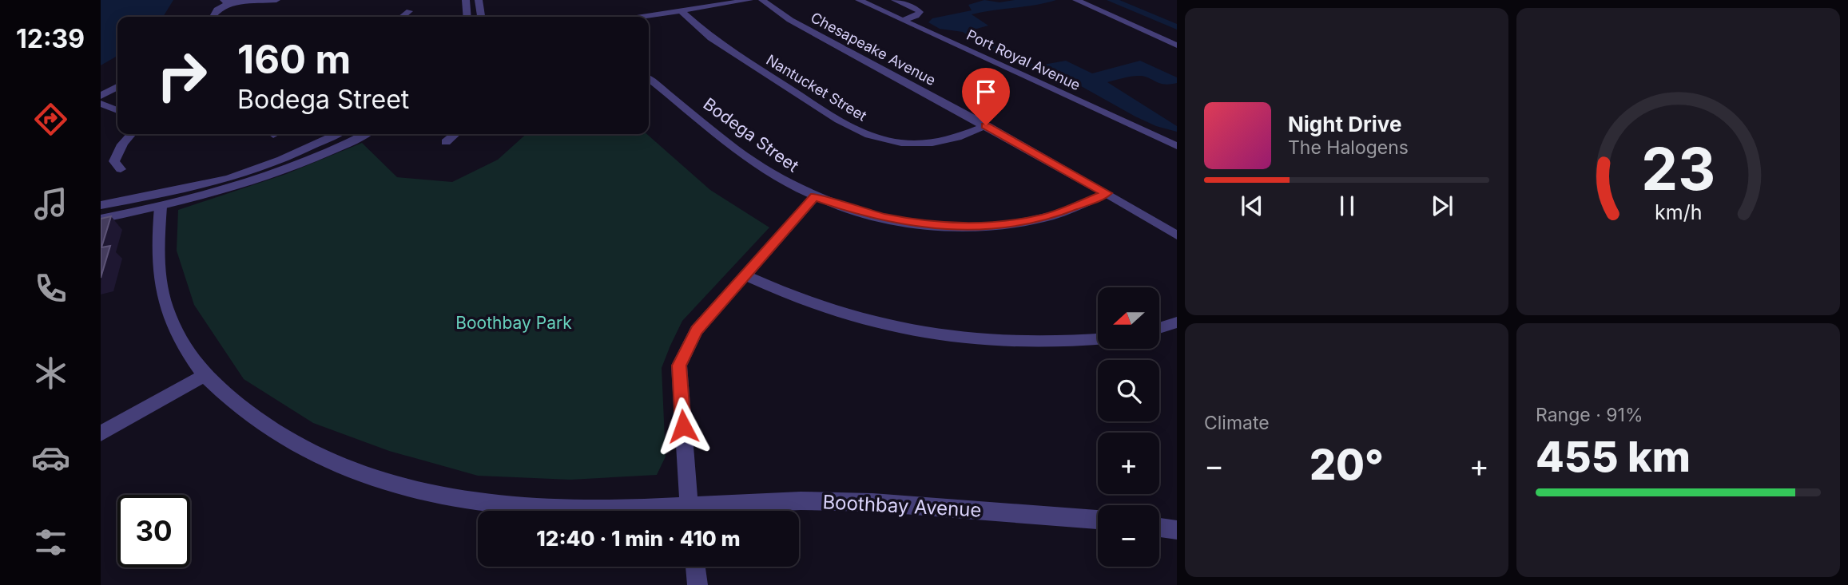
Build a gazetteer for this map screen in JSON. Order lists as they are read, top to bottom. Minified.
{"streets":{"street":["Chesapeake Avenue","Port Royal Avenue","Nantucket Street","Bodega Street","Boothbay Avenue"]},"crossings":[["Chesapeake Avenue","Nantucket Street"],["Chesapeake Avenue","Bodega Street"]],"parks":["Boothbay Park"],"north":"left","page":{"tabs":"12:39","turn":["160 m","Bodega Street"],"song":["Night Drive","The Halogens"],"map_buttons":["+","−"],"tile":["Climate",["Range · 91%","455 km"]],"heat":["−","20°","+"],"limit":"30","trip":"12:40 · 1 min · 410 m","gauge":["23","km/h"]}}
